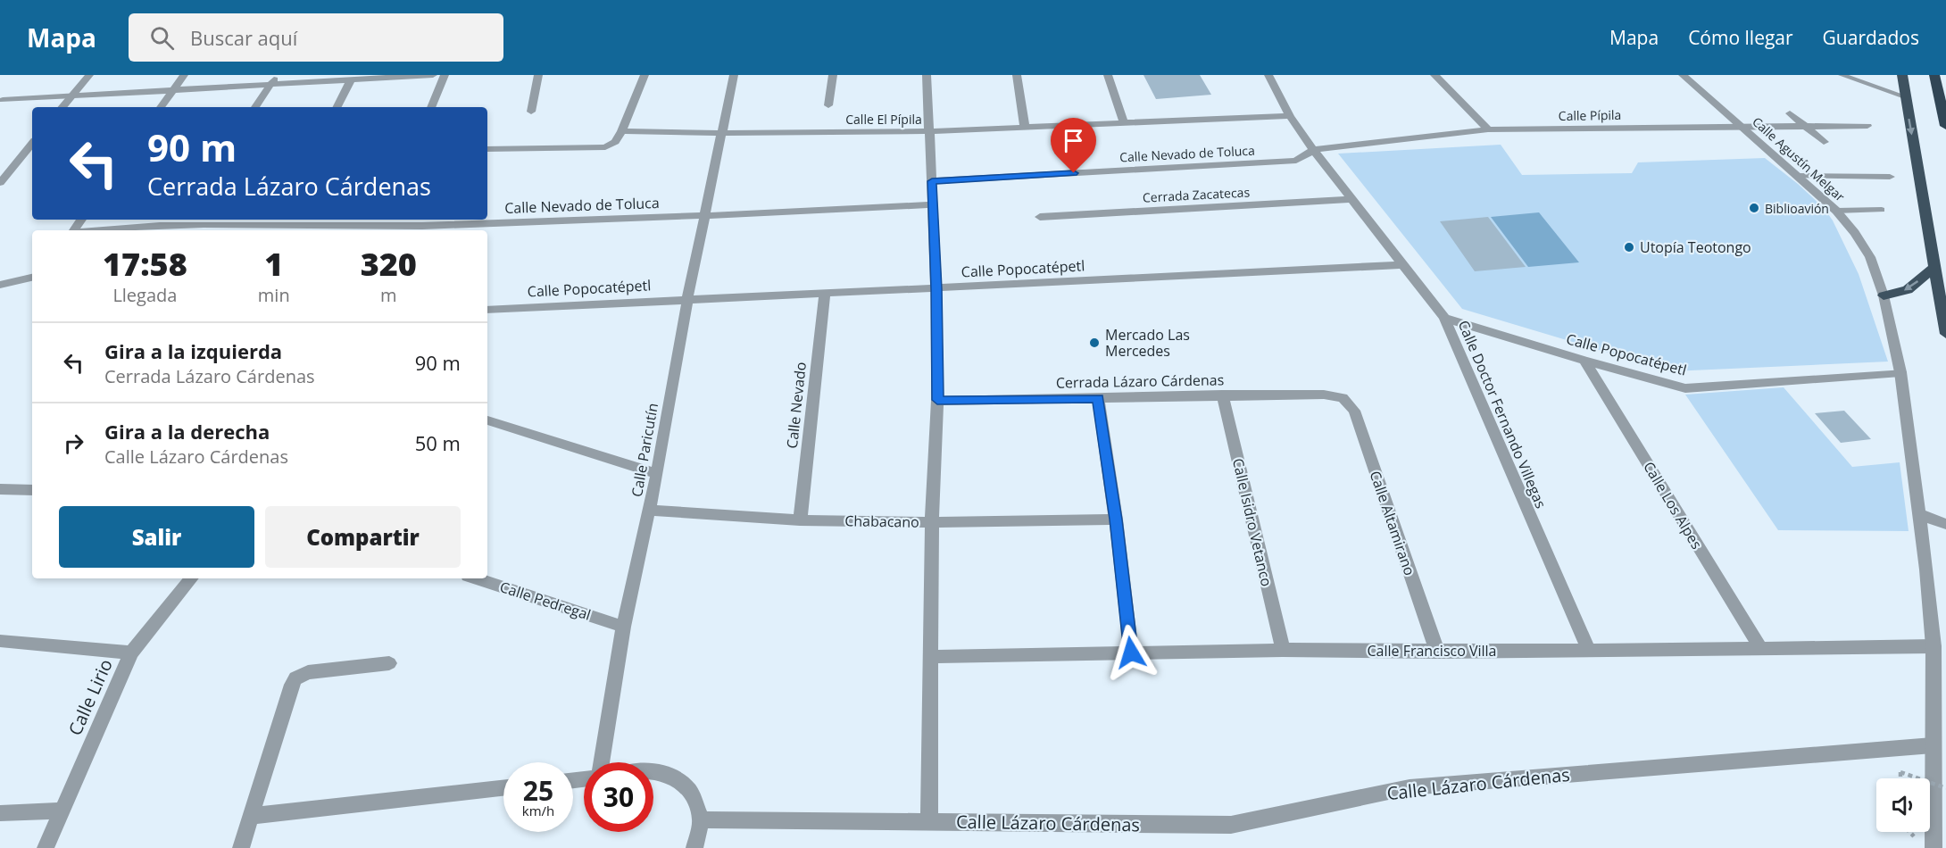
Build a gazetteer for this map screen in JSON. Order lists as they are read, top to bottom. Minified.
{"streets":{"street":["Calle Pípila","Calle El Pípila","Calle Nevado de Toluca","Calle Agustín Melgar","Cerrada Zacatecas","Calle Popocatépetl","Cerrada Lázaro Cárdenas","Calle Nevado","Calle Doctor Fernando Villegas","Calle Paricutín","Calle Los Alpes","Chabacano","Calle Isidro Vetanco","Calle Altamirano","Calle Pedregal","Calle Francisco Villa","Calle Lirio","Calle Lázaro Cárdenas"]},"crossings":[["Calle Pípila","Calle Nevado de Toluca"],["Calle Pípila","Calle Agustín Melgar"],["Calle Pípila","Calle Doctor Fernando Villegas"],["Calle El Pípila","Calle Doctor Fernando Villegas"],["Calle El Pípila","Calle Paricutín"],["Calle Nevado de Toluca","Calle Doctor Fernando Villegas"],["Calle Nevado de Toluca","Calle Paricutín"],["Calle Agustín Melgar","Calle Popocatépetl"],["Calle Agustín Melgar","Calle Francisco Villa"],["Calle Agustín Melgar","Calle Lázaro Cárdenas"],["Cerrada Zacatecas","Calle Doctor Fernando Villegas"],["Calle Popocatépetl","Calle Nevado"],["Calle Popocatépetl","Calle Doctor Fernando Villegas"],["Calle Popocatépetl","Calle Paricutín"],["Calle Popocatépetl","Calle Los Alpes"],["Cerrada Lázaro Cárdenas","Calle Isidro Vetanco"],["Cerrada Lázaro Cárdenas","Calle Altamirano"],["Calle Nevado","Chabacano"],["Calle Doctor Fernando Villegas","Calle Francisco Villa"],["Calle Paricutín","Chabacano"],["Calle Paricutín","Calle Pedregal"],["Calle Los Alpes","Calle Francisco Villa"],["Calle Isidro Vetanco","Calle Francisco Villa"],["Calle Altamirano","Calle Francisco Villa"]],"places":["Biblioavión","Utopía Teotongo","Mercado Las Mercedes"],"page":{"header":"Mapa","search":"Buscar aquí","nav":["Mapa","Cómo llegar","Guardados"],"turn":["90 m","Cerrada Lázaro Cárdenas"],"eta":["17:58","Llegada","1","min","320","m"],"list":[{"name":"Gira a la izquierda","note":"Cerrada Lázaro Cárdenas","value":"90 m"},{"name":"Gira a la derecha","note":"Calle Lázaro Cárdenas","value":"50 m"}],"buttons":["Salir","Compartir"],"speed":"25 km/h","limit":"30"}}
